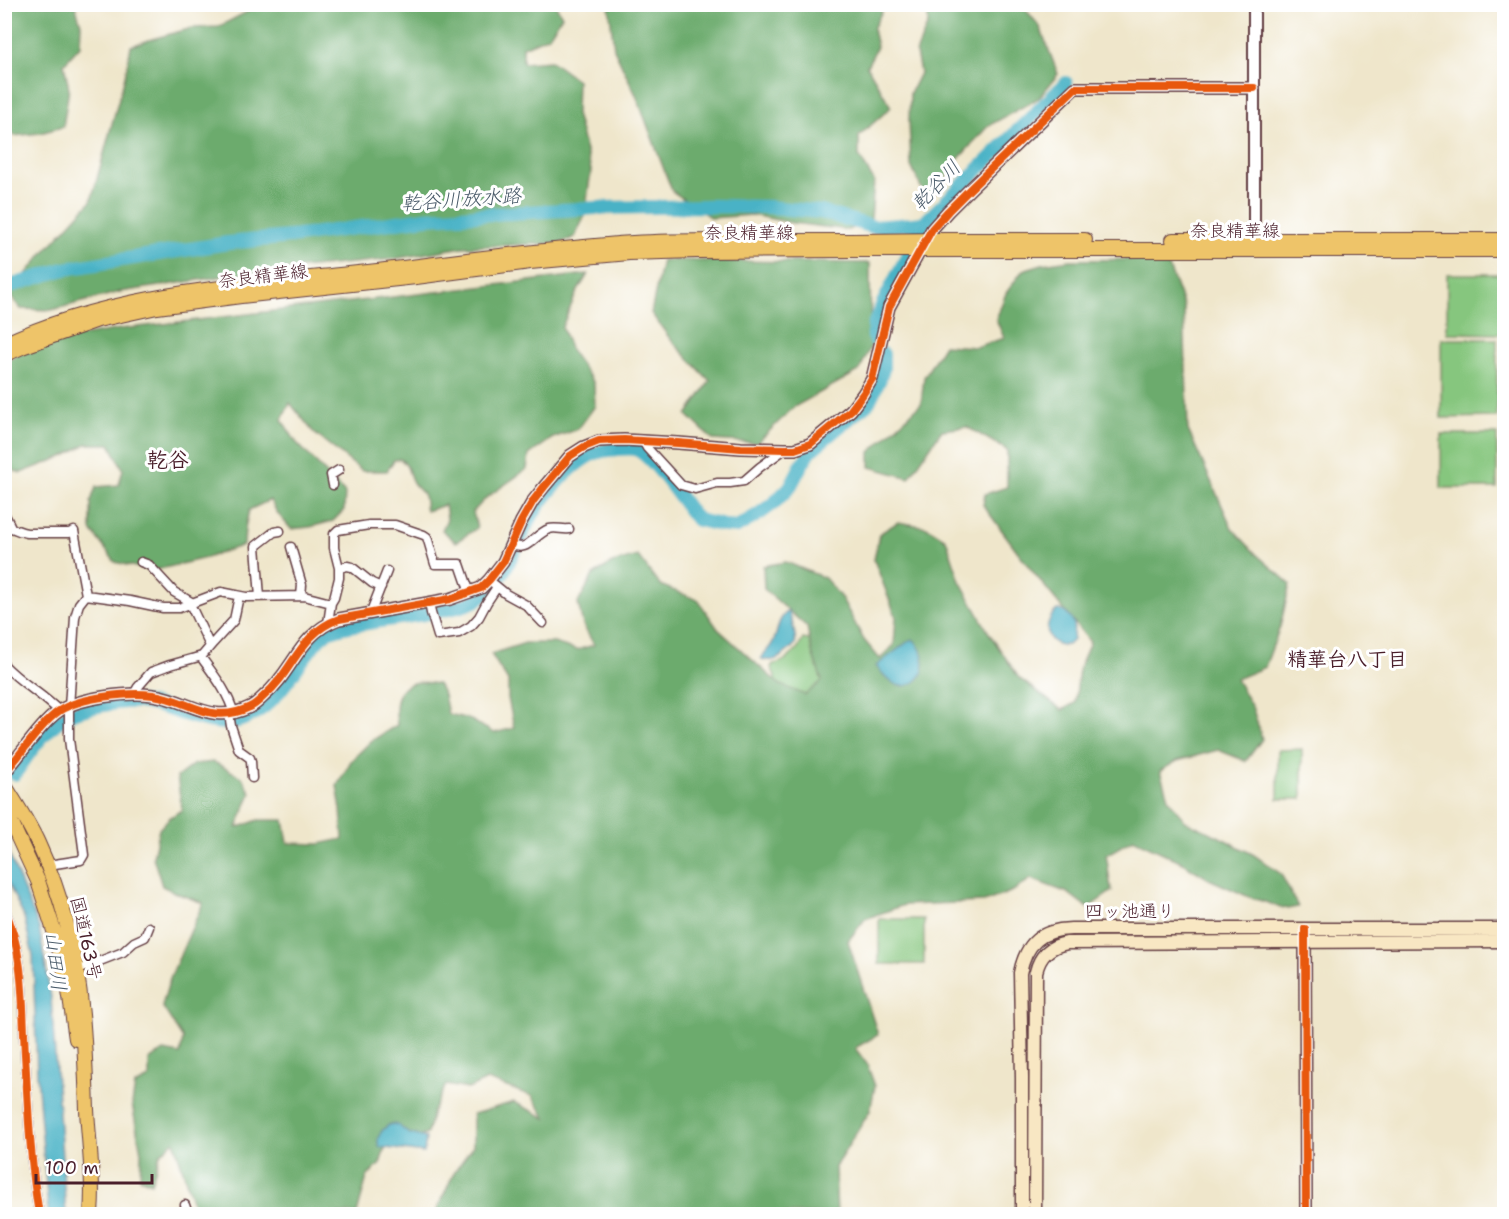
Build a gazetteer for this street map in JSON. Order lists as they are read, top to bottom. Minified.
{"streets":{"main road":["奈良精華線","四ッ池通り","国道163号"]},"districts":["乾谷","精華台八丁目"],"water":["乾谷川","乾谷川放水路","山田川"],"scale_bar":"100 m"}
